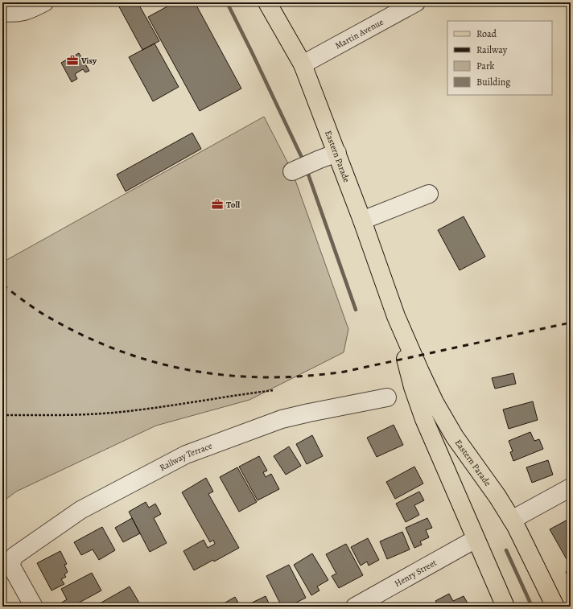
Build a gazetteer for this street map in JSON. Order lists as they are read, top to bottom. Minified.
{"streets":{"main road":["Eastern Parade"],"street":["Martin Avenue","Railway Terrace","Henry Street"]},"crossings":[["Martin Avenue","Eastern Parade"],["Eastern Parade","Henry Street"]],"places":{"office":["Visy","Toll"]},"legend":["Road","Railway","Park","Building"]}
